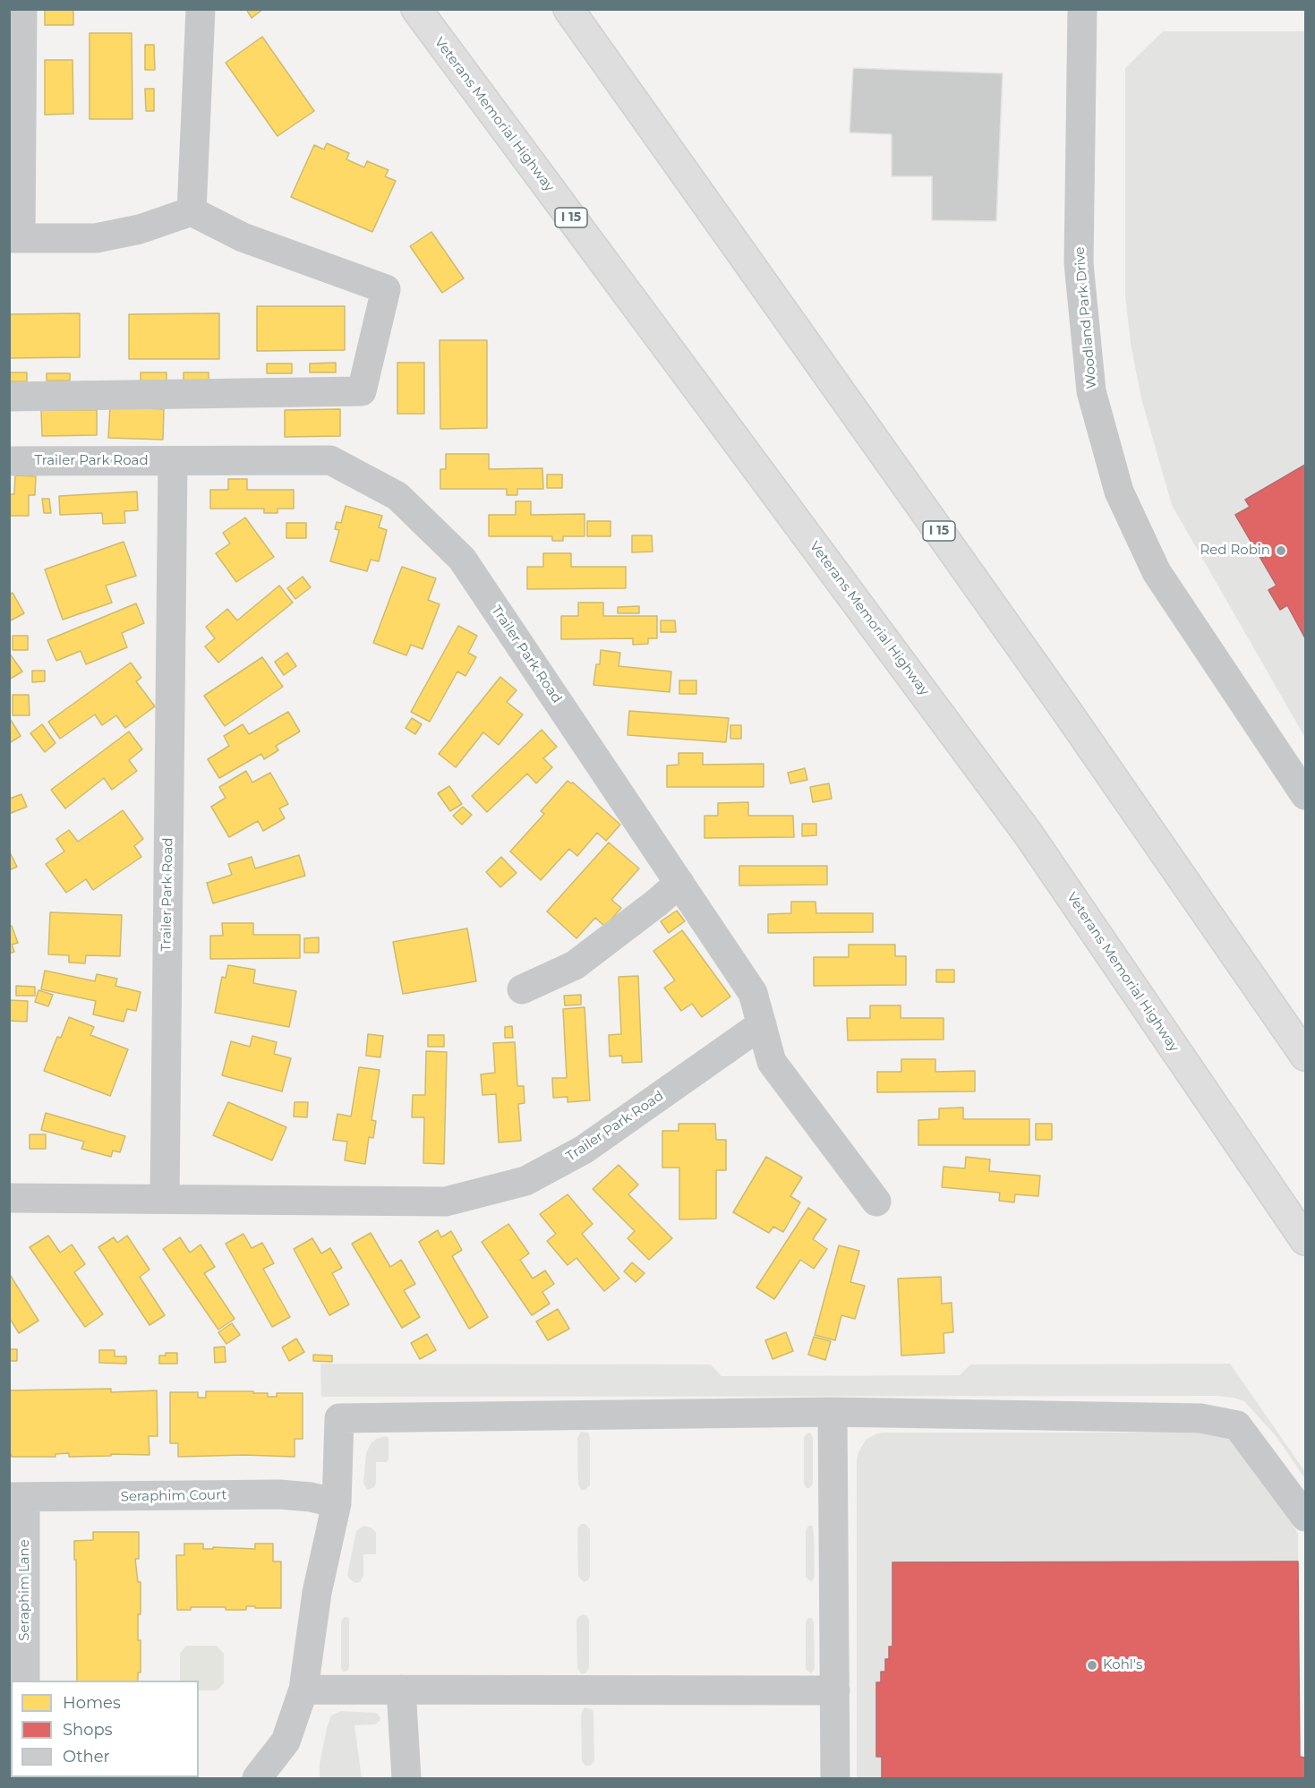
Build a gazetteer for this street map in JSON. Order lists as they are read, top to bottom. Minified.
{"streets":{"highway":["Veterans Memorial Highway","I 15"],"street":["Woodland Park Drive","Trailer Park Road","Seraphim Court","Seraphim Lane"]},"crossings":[["Seraphim Court","Seraphim Lane"]],"places":["Red Robin","Kohl's"],"legend":["Homes","Shops","Other"]}
